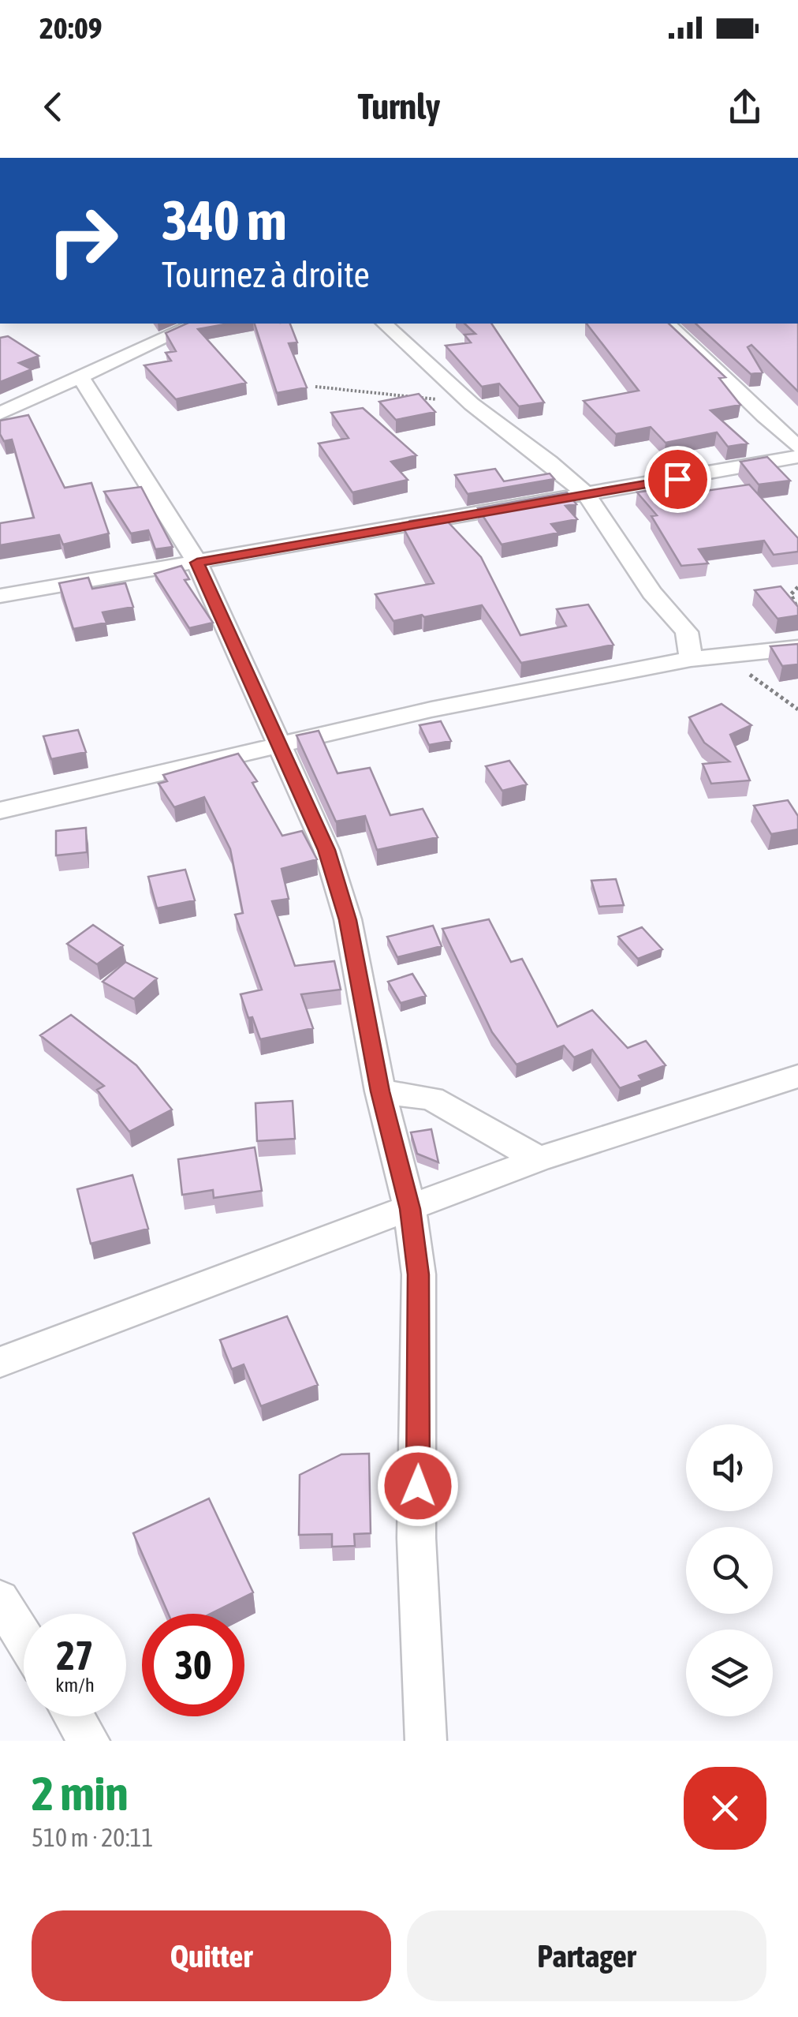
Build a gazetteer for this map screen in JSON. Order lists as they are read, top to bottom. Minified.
{"page":{"status":"20:09","header":"Turnly","turn":["340 m","Tournez à droite"],"speed":"27 km/h","limit":"30","heading":["2 min","510 m · 20:11"],"buttons":["Quitter","Partager"]}}
